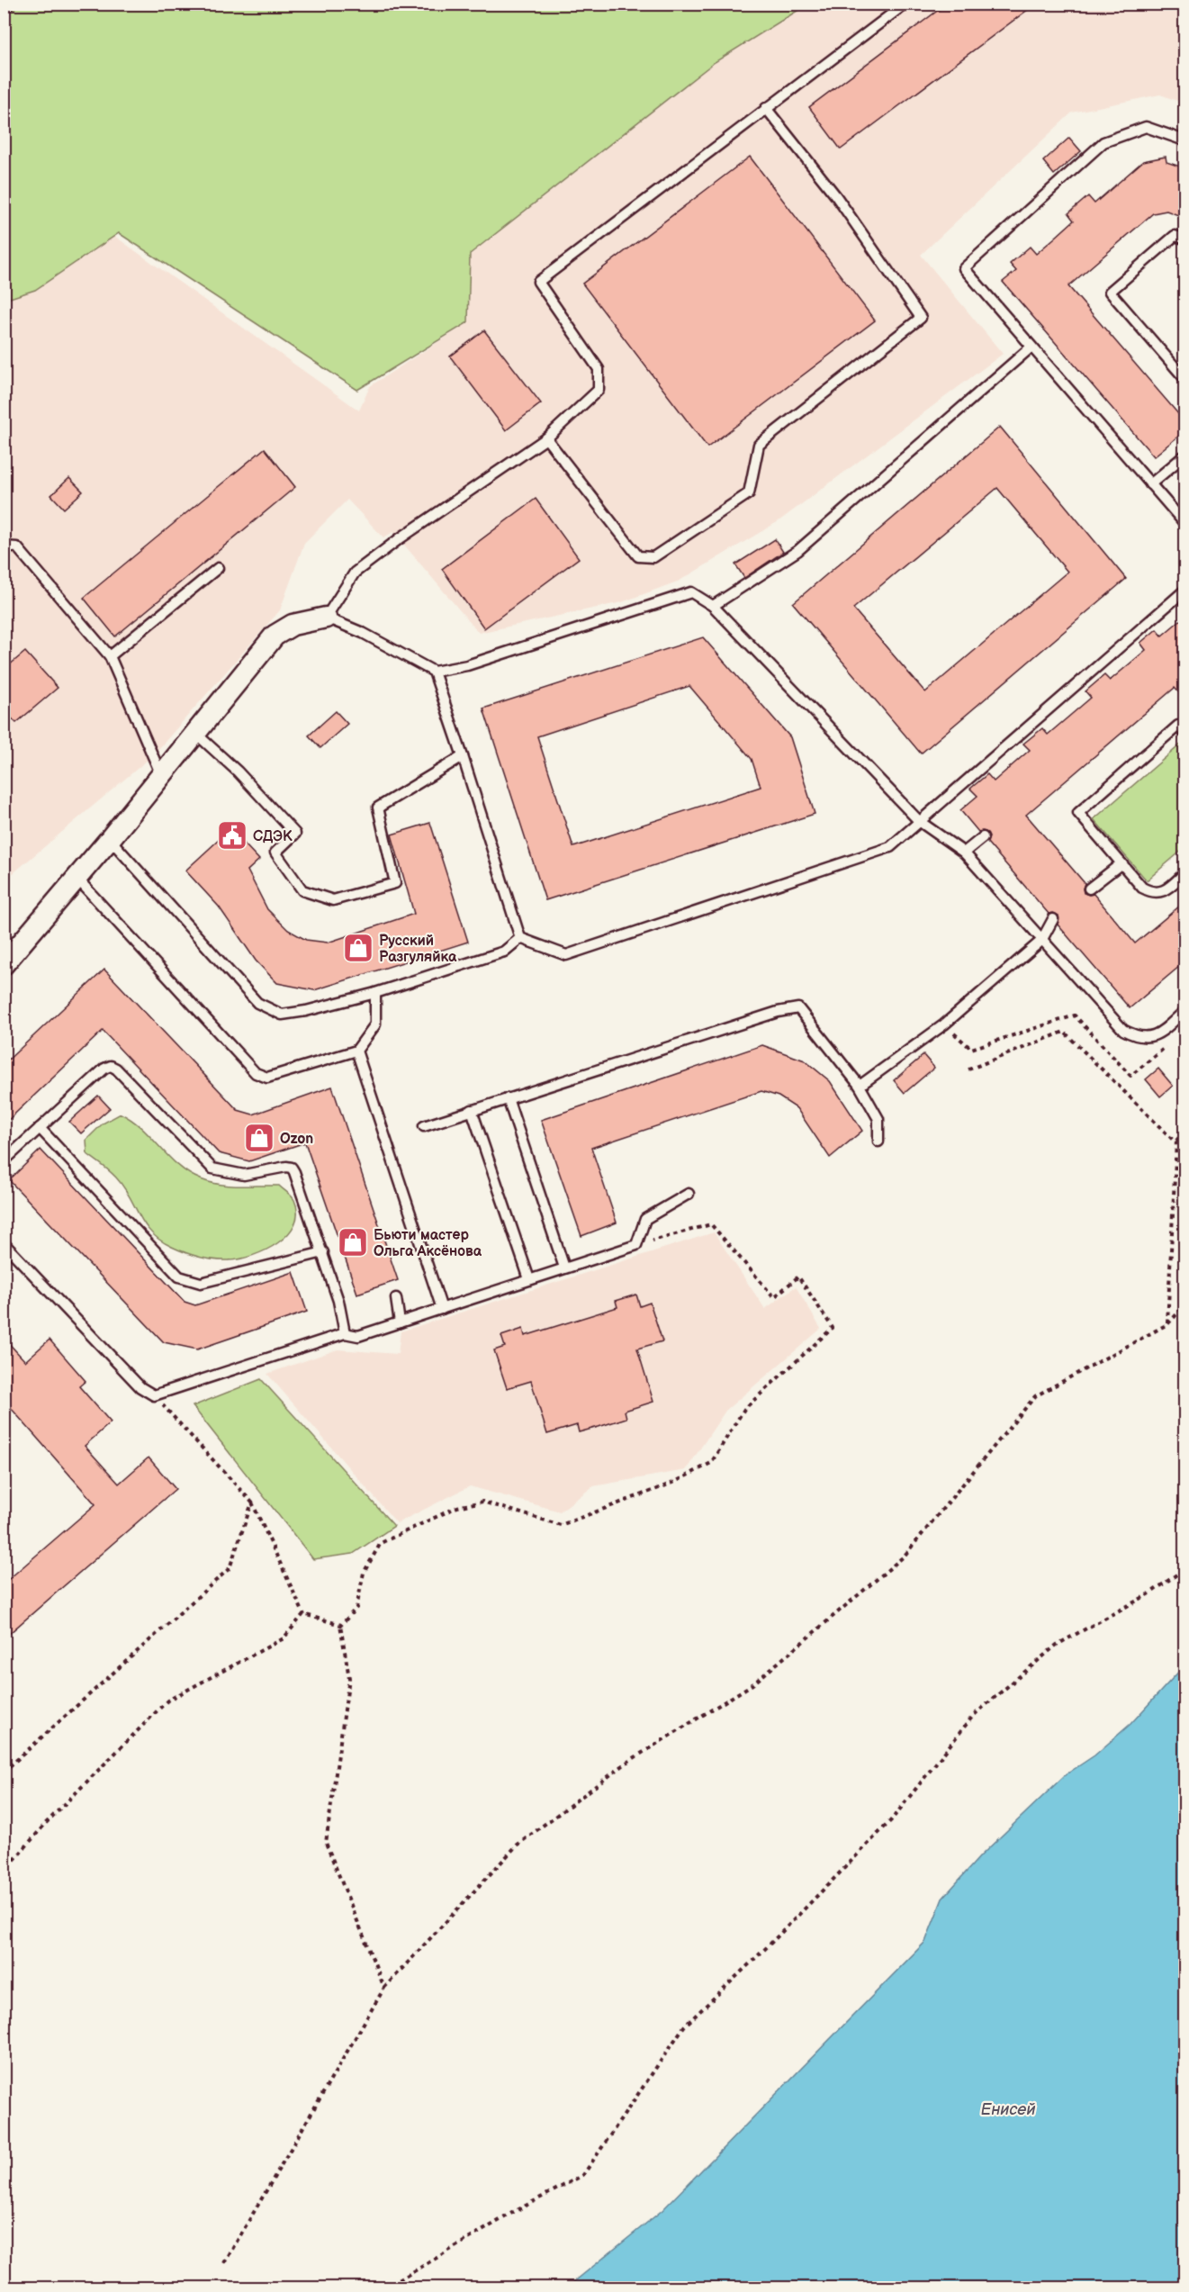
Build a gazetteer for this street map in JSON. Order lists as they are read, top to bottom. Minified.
{"water":["Енисей"],"places":{"public building":["СДЭК"],"shop":["Русский Разгуляйка","Ozon","Бьюти мастер Oльга Аксёнова"]}}
